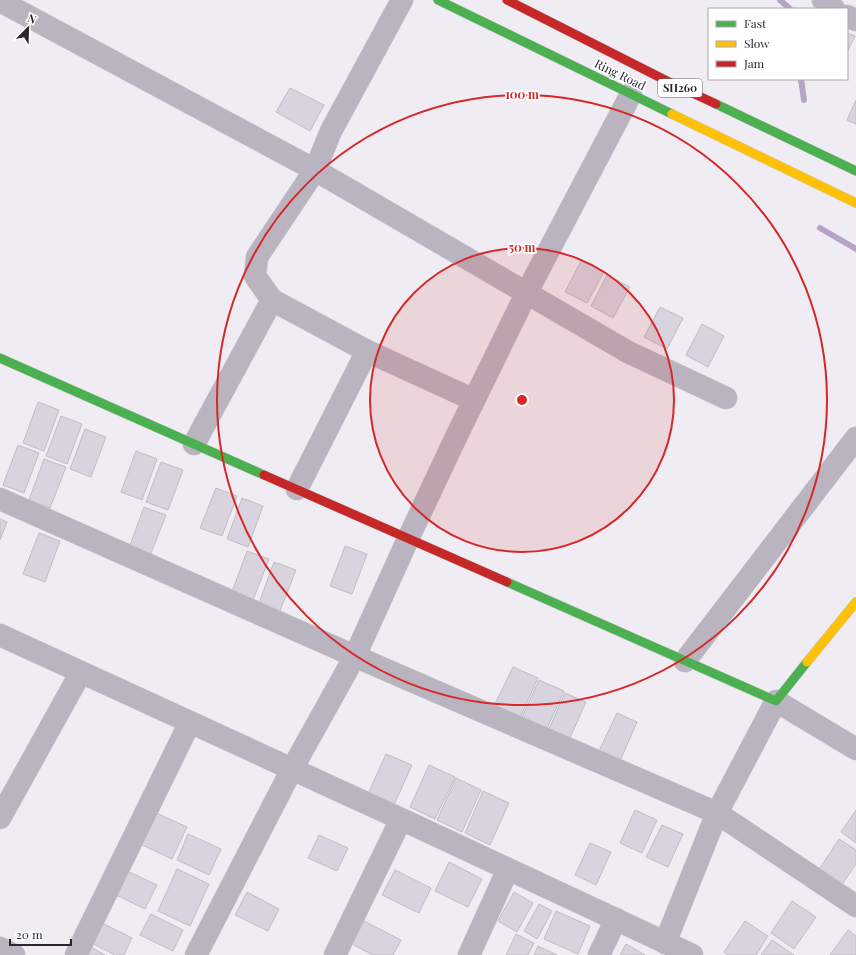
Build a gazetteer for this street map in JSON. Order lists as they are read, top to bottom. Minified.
{"streets":{"main road":["Ring Road","SH260"]},"legend":["Fast","Slow","Jam"],"scale_bar":"20 m","north":"top right","rings":["100 m","50 m"]}
